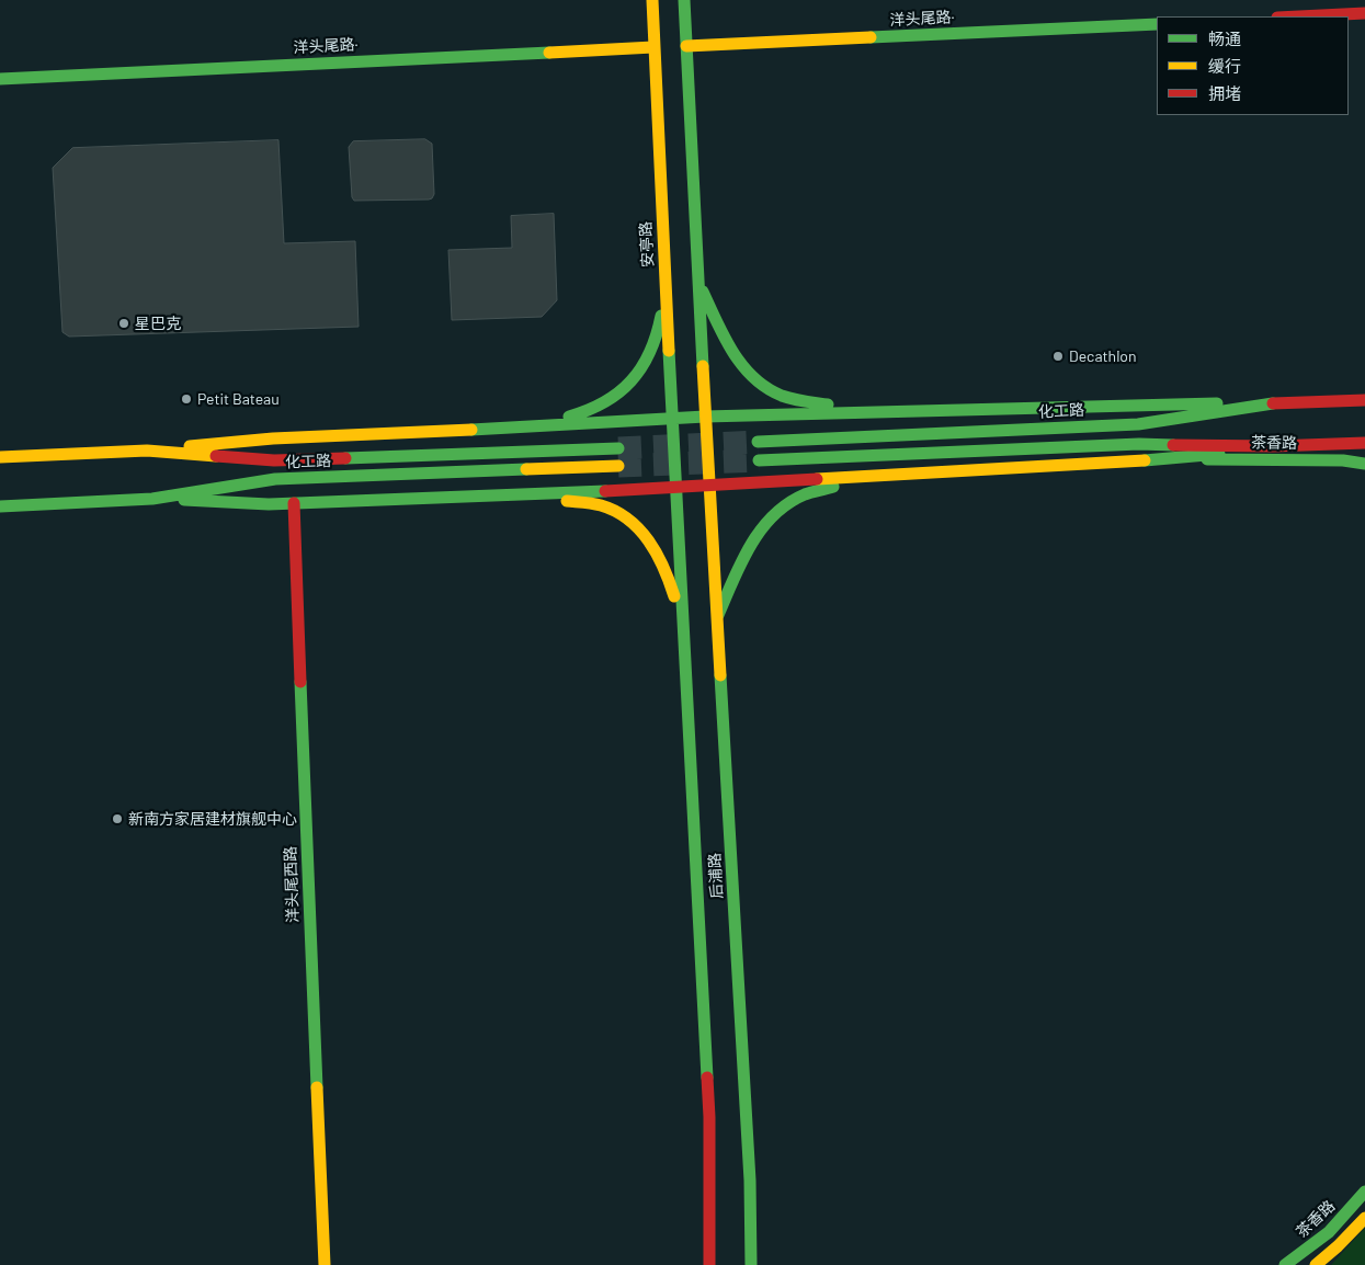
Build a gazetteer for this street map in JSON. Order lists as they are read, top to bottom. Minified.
{"streets":{"main road":["洋头尾路·","安亭路","化工路","茶香路","后浦路","洋头尾西路"]},"crossings":[["洋头尾路·","安亭路"],["安亭路","后浦路"]],"places":["星巴克","Decathlon","Petit Bateau","新南方家居建材旗舰中心"],"legend":["畅通","缓行","拥堵"]}
